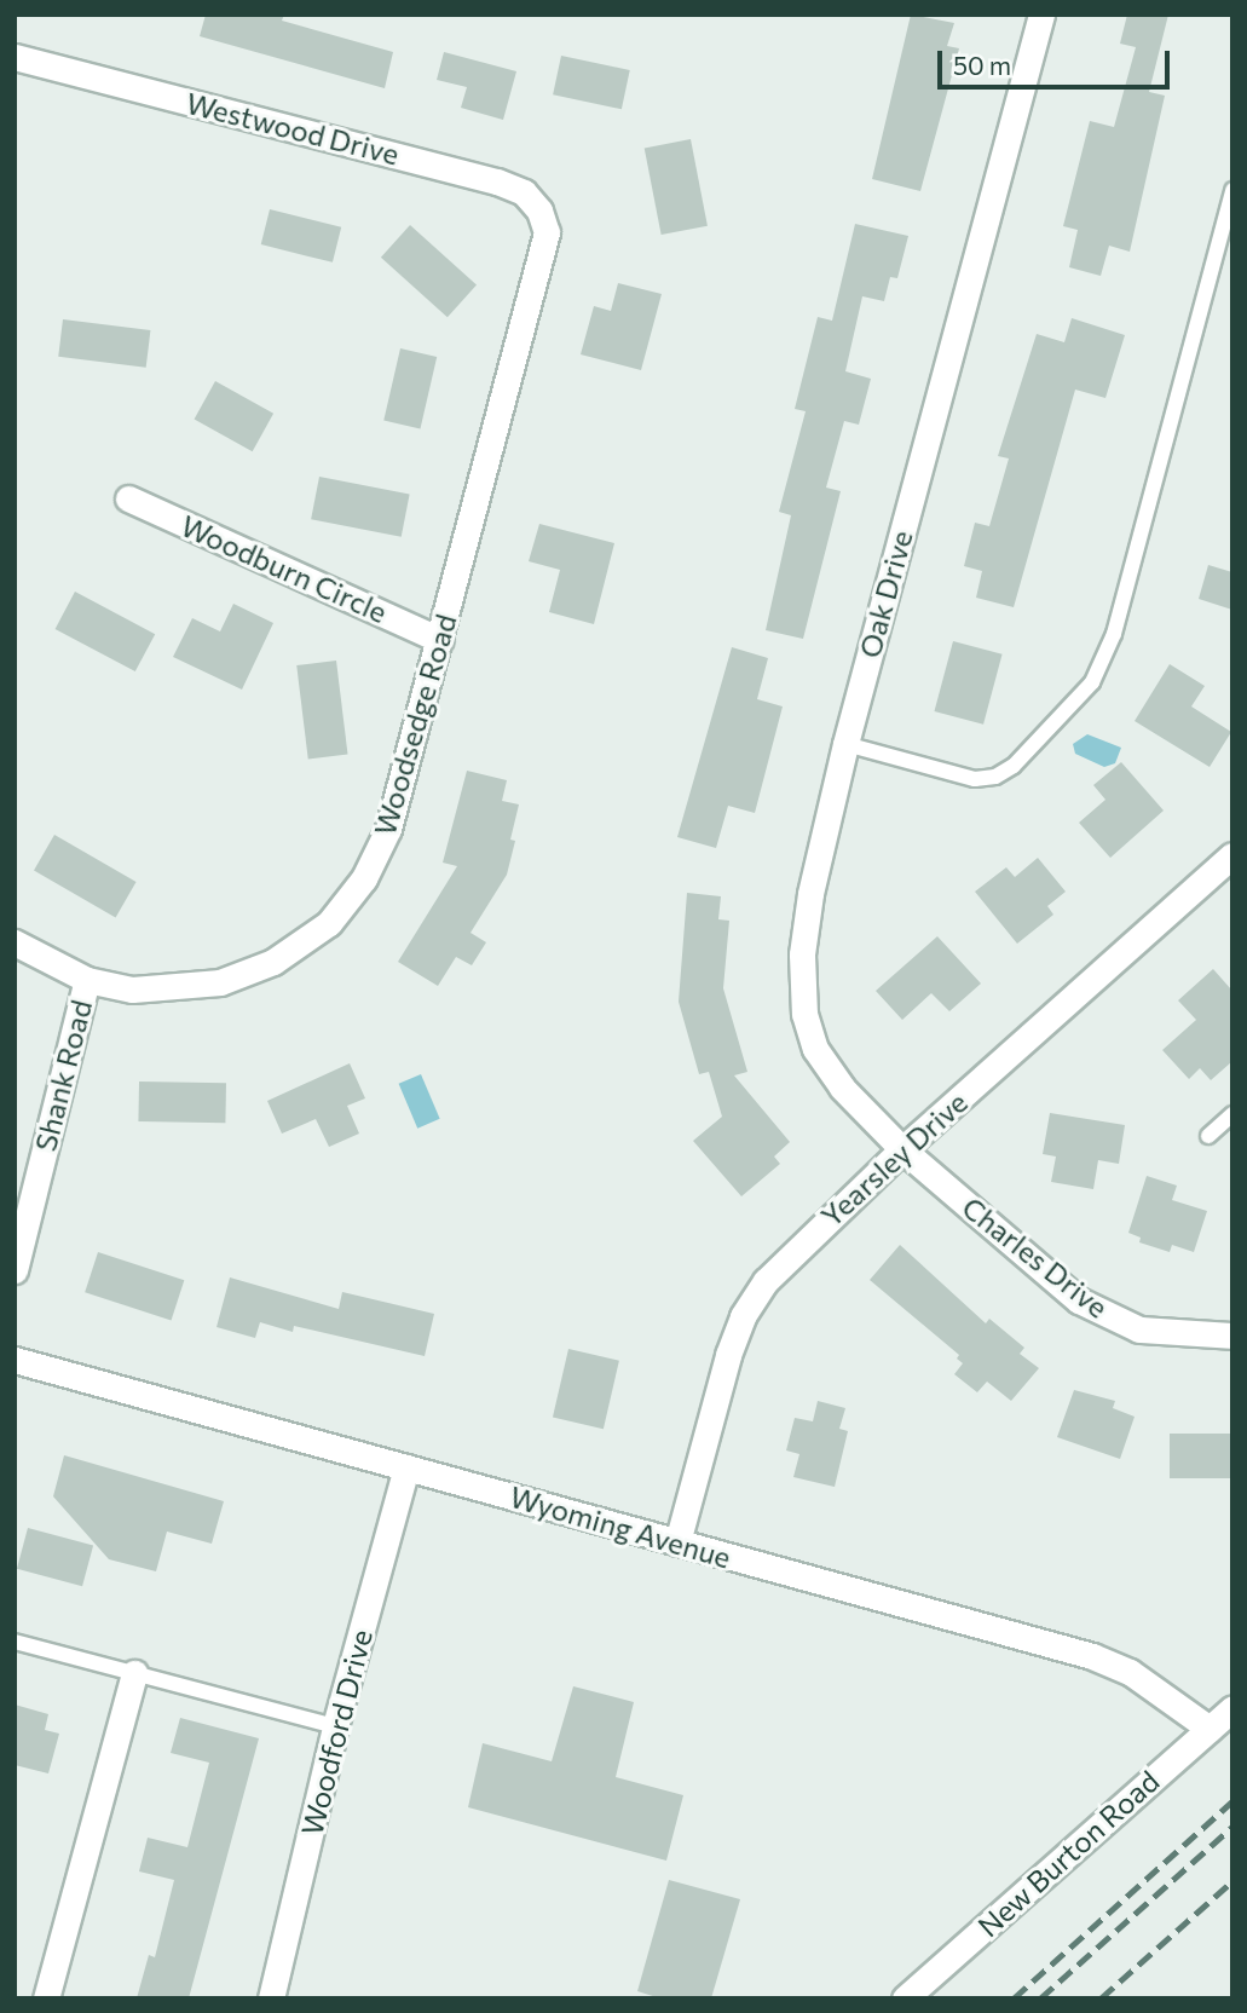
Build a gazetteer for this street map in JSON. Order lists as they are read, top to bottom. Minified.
{"streets":{"street":["Westwood Drive","Woodburn Circle","Oak Drive","Woodsedge Road","Shank Road","Yearsley Drive","Charles Drive","Wyoming Avenue","Woodford Drive","New Burton Road"]},"crossings":[["Westwood Drive","Woodsedge Road"],["Woodburn Circle","Woodsedge Road"],["Oak Drive","Yearsley Drive"],["Oak Drive","Charles Drive"],["Woodsedge Road","Shank Road"],["Yearsley Drive","Charles Drive"],["Yearsley Drive","Wyoming Avenue"],["Wyoming Avenue","Woodford Drive"],["Wyoming Avenue","New Burton Road"]],"scale_bar":"50 m"}
